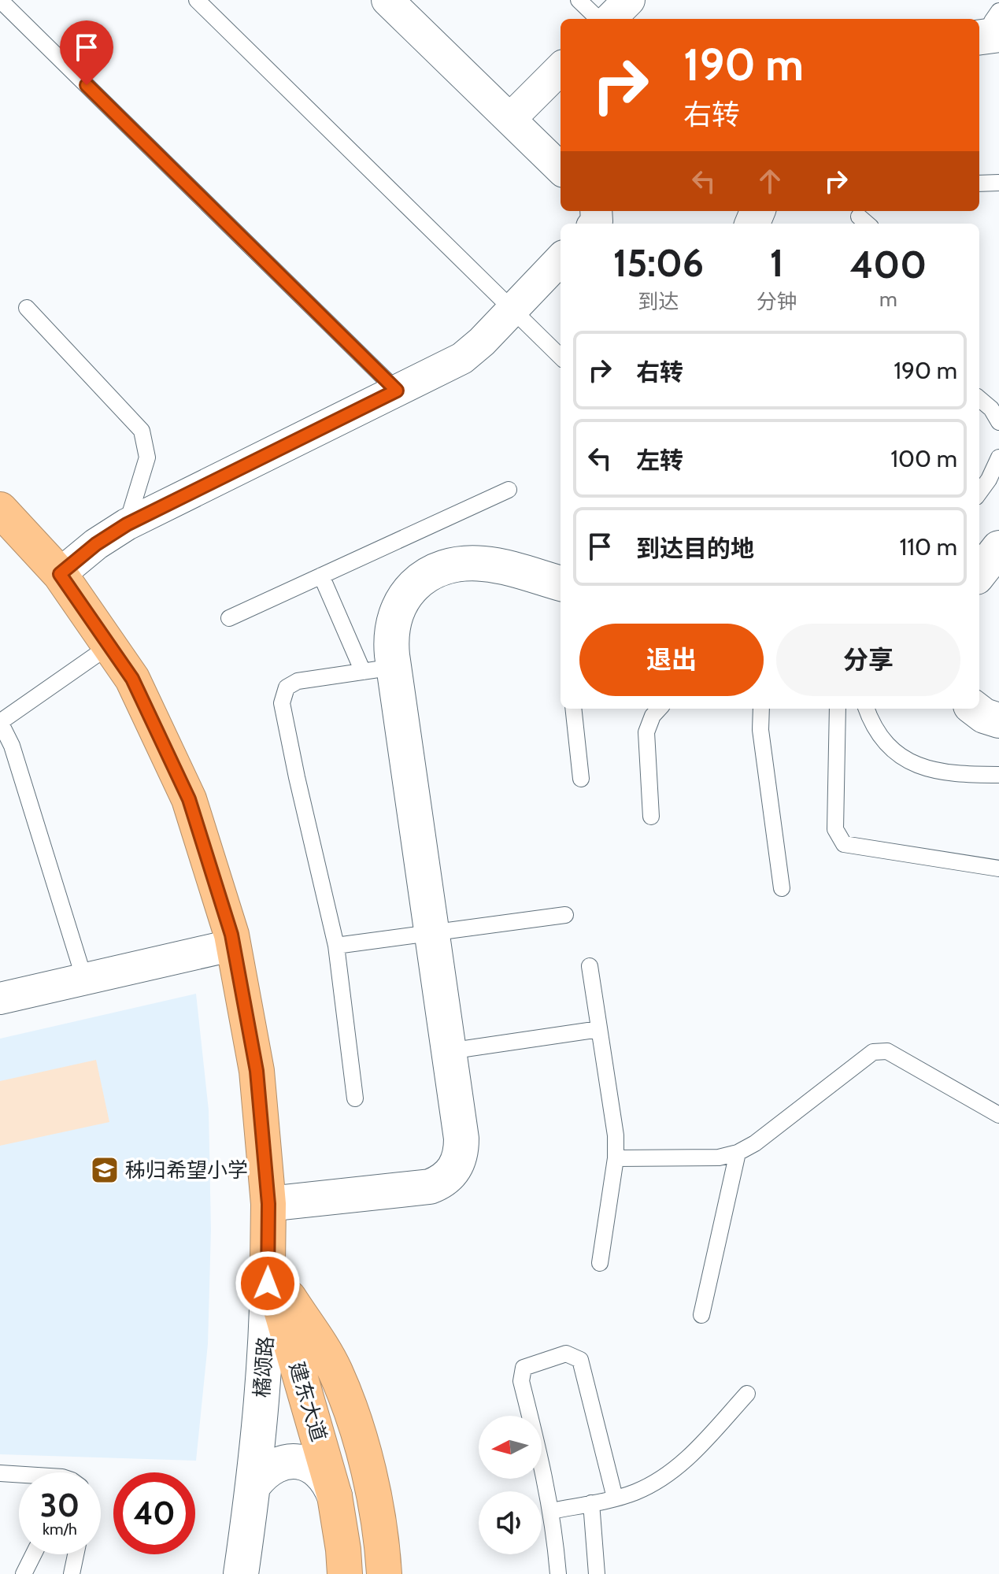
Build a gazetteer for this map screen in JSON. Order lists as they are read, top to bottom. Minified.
{"streets":{"highway":["橘颂路","建东大道"]},"crossings":[["橘颂路","建东大道"]],"places":{"school or university":["秭归希望小学"]},"north":"left","page":{"turn":["190 m","右转"],"eta":["15:06","到达","1","分钟","400","m"],"list":[{"name":"右转","value":"190 m"},{"name":"左转","value":"100 m"},{"name":"到达目的地","value":"110 m"}],"buttons":["退出","分享"],"speed":"30 km/h","limit":"40"}}
